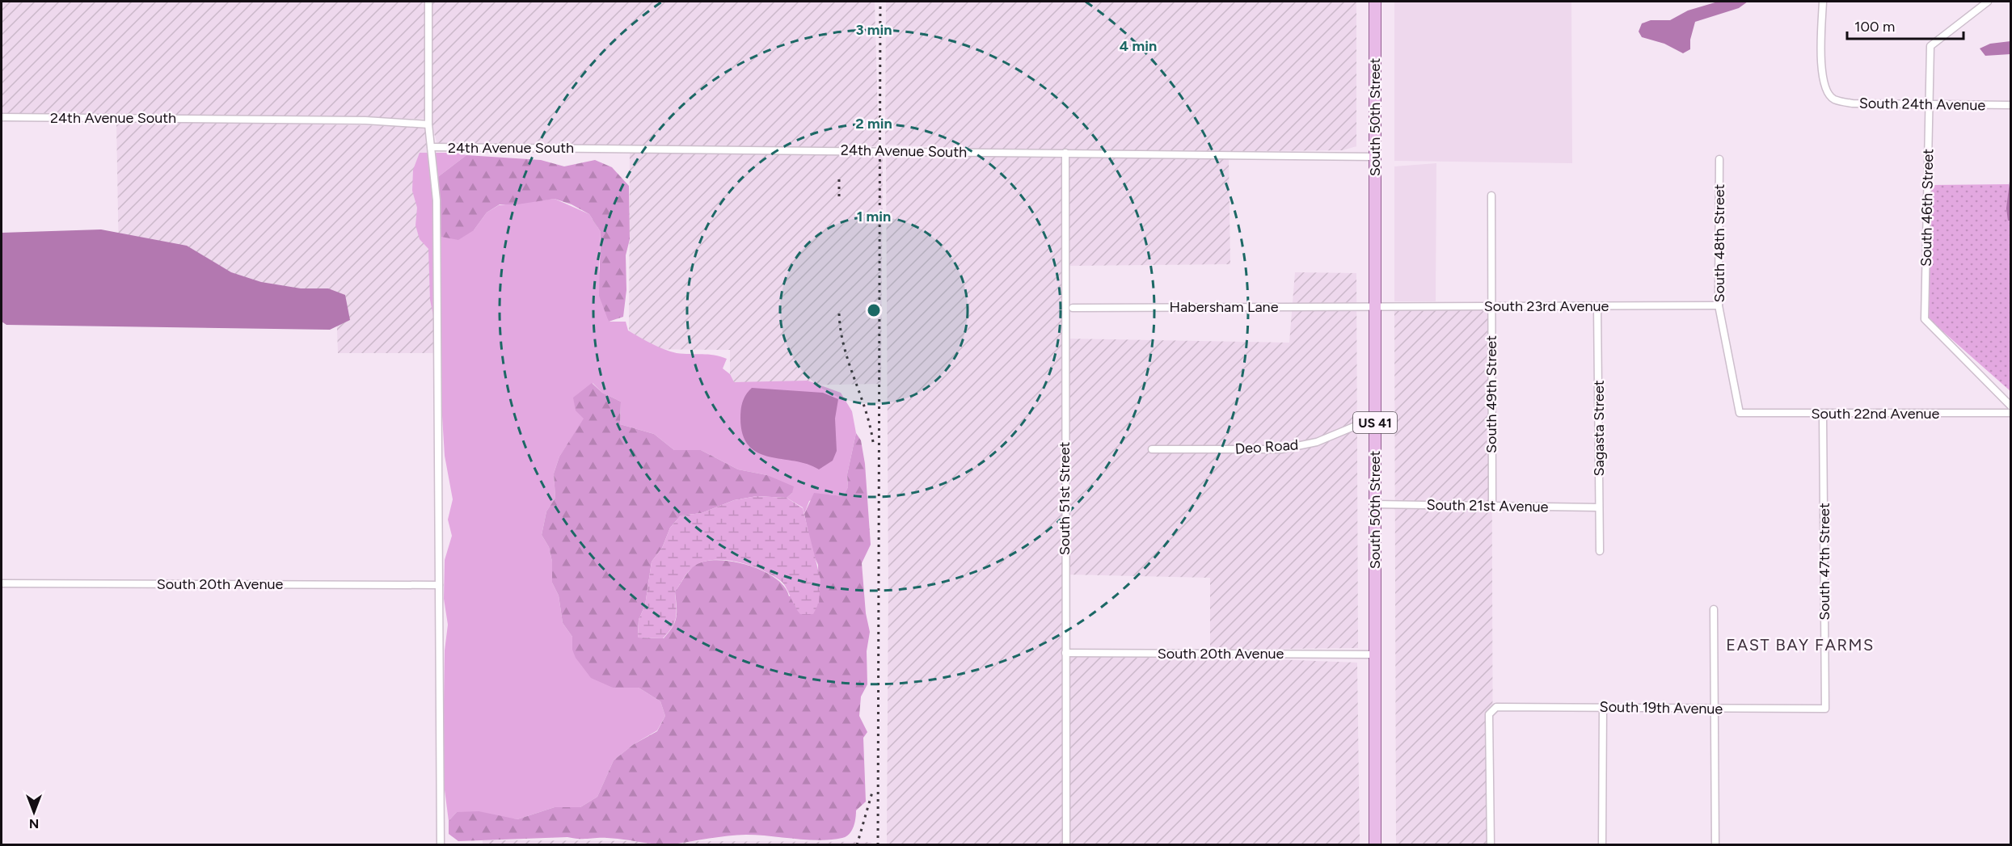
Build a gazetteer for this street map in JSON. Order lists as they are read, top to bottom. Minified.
{"streets":{"main road":["South 50th Street","US 41"],"street":["South 24th Avenue","24th Avenue South","South 46th Street","South 48th Street","South 23rd Avenue","Habersham Lane","South 49th Street","South 22nd Avenue","Sagasta Street","Deo Road","South 51st Street","South 21st Avenue","South 47th Street","South 20th Avenue","South 19th Avenue"]},"crossings":[["South 24th Avenue","South 46th Street"],["South 50th Street","24th Avenue South"],["South 50th Street","South 23rd Avenue"],["South 50th Street","Habersham Lane"],["South 50th Street","Deo Road"],["South 50th Street","South 21st Avenue"],["South 50th Street","South 20th Avenue"],["24th Avenue South","South 51st Street"],["South 48th Street","South 23rd Avenue"],["South 48th Street","South 22nd Avenue"],["South 23rd Avenue","Habersham Lane"],["South 23rd Avenue","South 49th Street"],["South 23rd Avenue","Sagasta Street"],["South 49th Street","South 21st Avenue"],["South 22nd Avenue","South 47th Street"],["Sagasta Street","South 21st Avenue"],["South 51st Street","South 20th Avenue"],["South 47th Street","South 19th Avenue"]],"districts":["EAST BAY FARMS"],"scale_bar":"100 m","north":"bottom","rings":["3 min","4 min","2 min","1 min"]}
